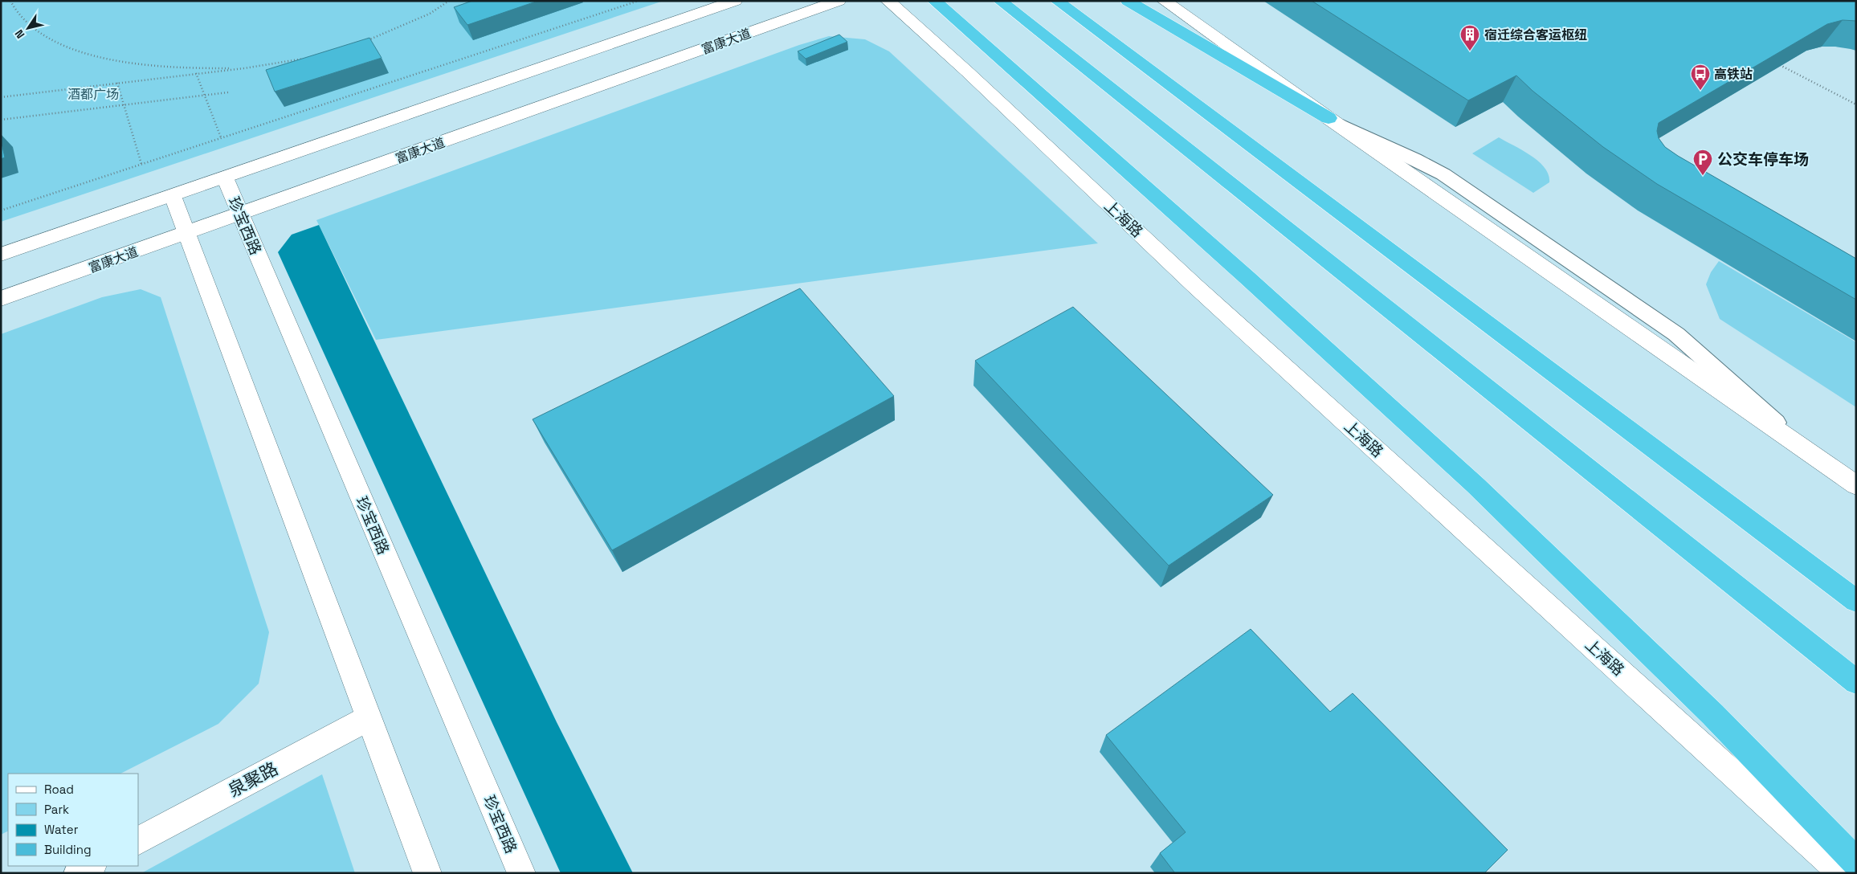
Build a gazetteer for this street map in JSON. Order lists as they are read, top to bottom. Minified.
{"streets":{"street":["富康大道","上海路","珍宝西路","泉聚路"]},"crossings":[["富康大道","珍宝西路"]],"parks":["酒都广场"],"places":{"building":["宿迁综合客运枢纽"],"bus stop":["高铁站"],"parking":["公交车停车场"]},"legend":["Road","Park","Water","Building"],"north":"bottom left"}
